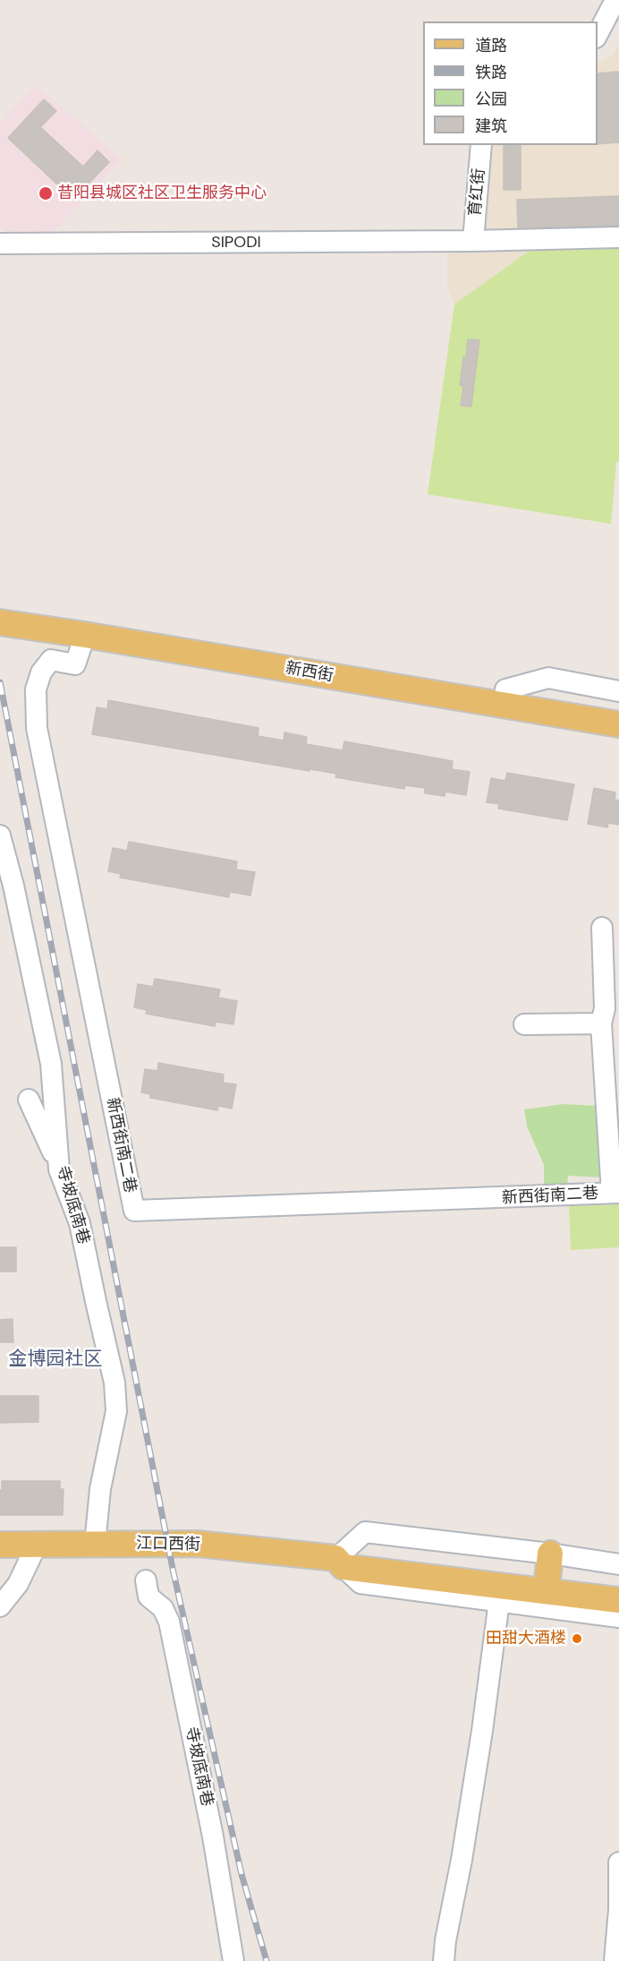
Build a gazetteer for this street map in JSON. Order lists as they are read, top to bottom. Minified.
{"streets":{"main road":["新西街","江口西街"],"street":["育红街","SIPODI","新西街南二巷","寺坡底南巷"]},"crossings":[["育红街","SIPODI"],["新西街","新西街南二巷"],["寺坡底南巷","江口西街"]],"districts":["金博园社区"],"places":["昔阳县城区社区卫生服务中心","田甜大酒楼"],"legend":["道路","铁路","公园","建筑"]}
